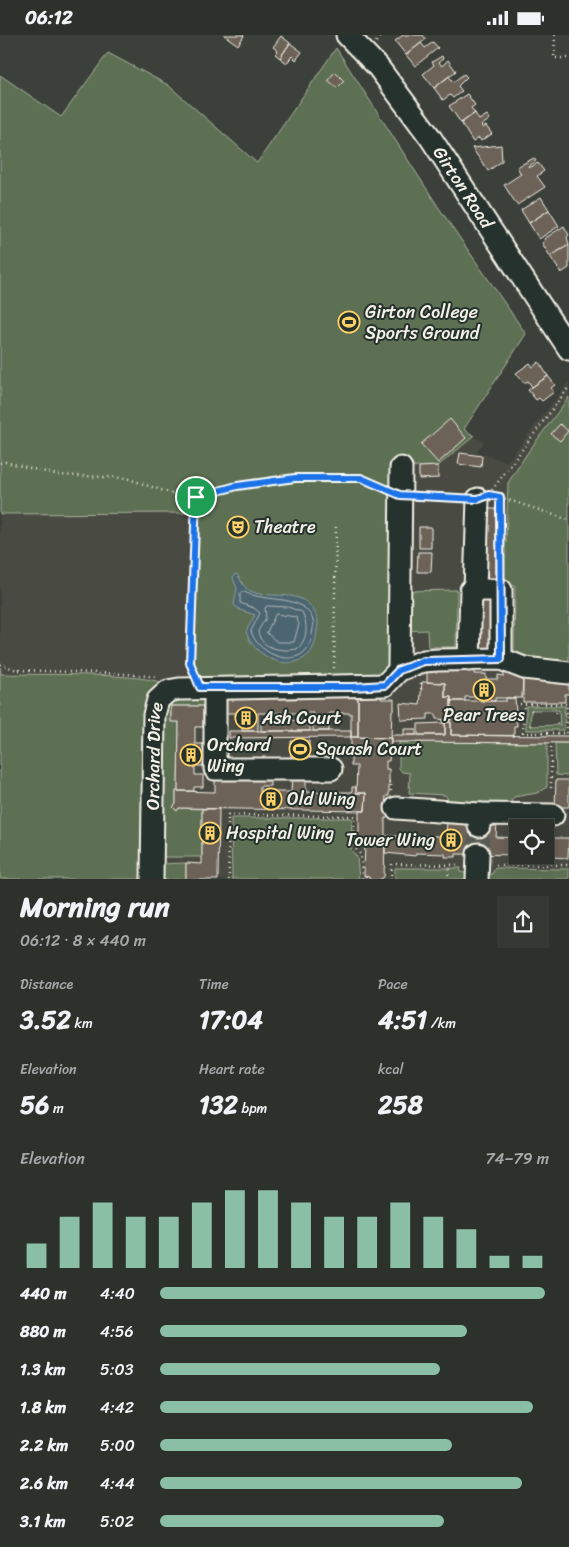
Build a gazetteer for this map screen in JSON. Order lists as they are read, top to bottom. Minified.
{"streets":{"street":["Girton Road","Orchard Drive"]},"places":{"sports":["Girton College Sports Ground","Squash Court"],"theatre":["Theatre"],"building":["Pear Trees","Ash Court","Orchard Wing","Old Wing","Hospital Wing","Tower Wing"]},"page":{"status":"06:12","heading":["Morning run","06:12 · 8 × 440 m"],"stats":[["Distance","3.52 km"],["Time","17:04"],["Pace","4:51 /km"],["Elevation","56 m"],["Heart rate","132 bpm"],["kcal","258"]],"chart":["Elevation","74–79 m"],"list":[{"name":"440 m","note":"4:40"},{"name":"880 m","note":"4:56"},{"name":"1.3 km","note":"5:03"},{"name":"1.8 km","note":"4:42"},{"name":"2.2 km","note":"5:00"},{"name":"2.6 km","note":"4:44"},{"name":"3.1 km","note":"5:02"}]}}
